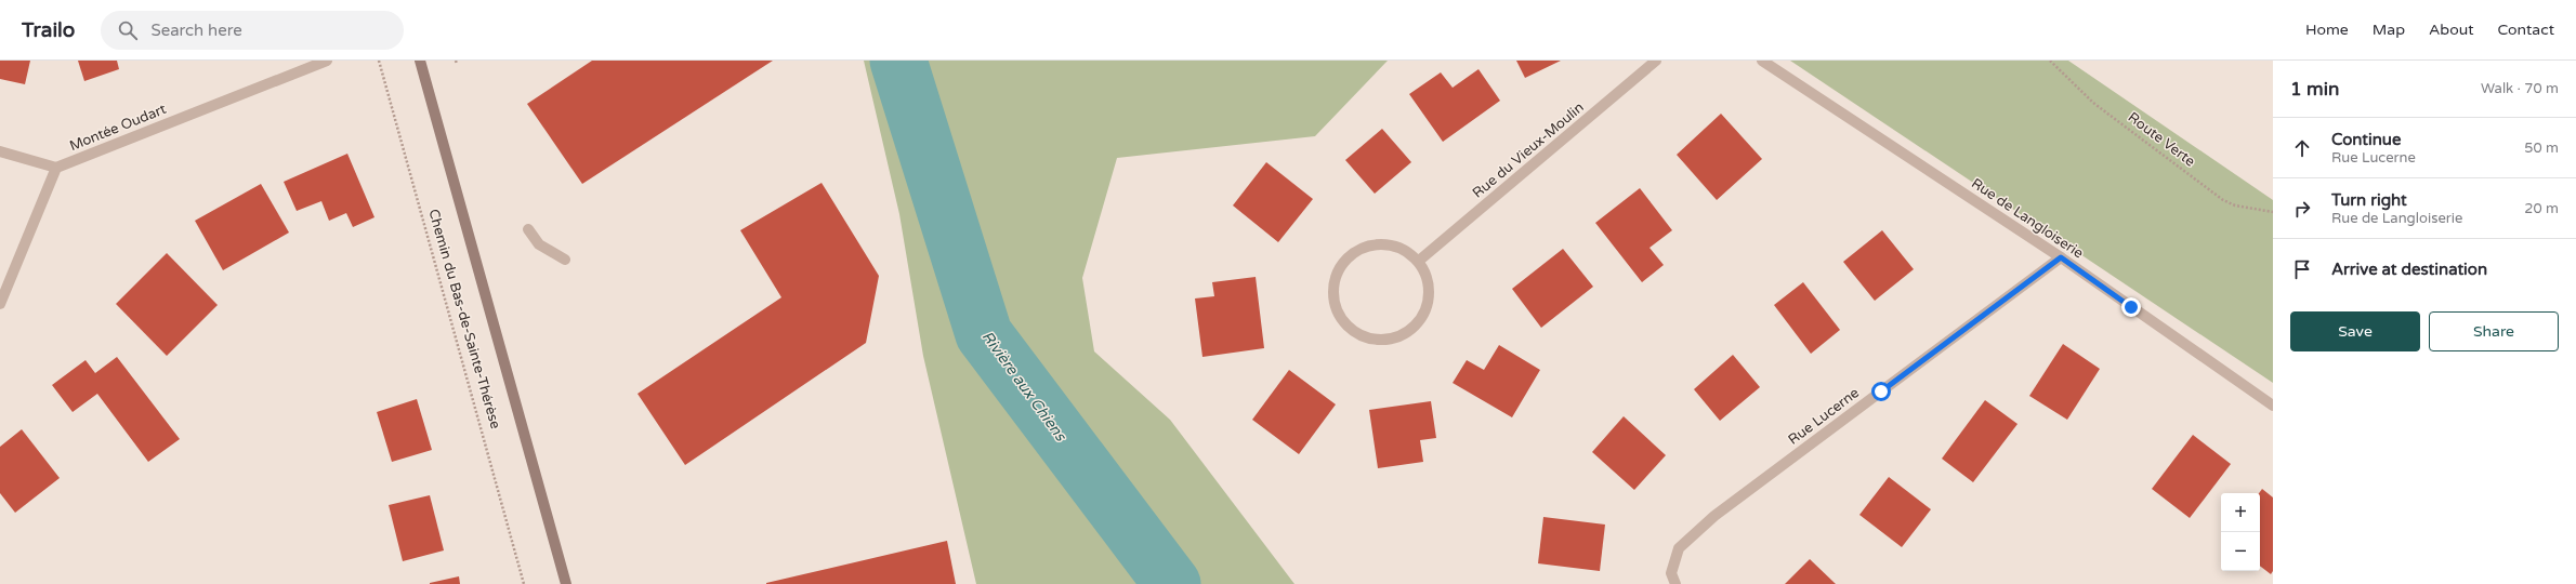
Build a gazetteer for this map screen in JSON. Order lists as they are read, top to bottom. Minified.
{"streets":{"street":["Montée Oudart","Rue du Vieux-Moulin","Rue de Langloiserie","Chemin du Bas-de-Sainte-Thérèse","Rue Lucerne"],"path":["Route Verte"]},"crossings":[["Rue de Langloiserie","Rue Lucerne"]],"water":["Rivière aux Chiens"],"page":{"header":"Trailo","search":"Search here","nav":["Home","Map","About","Contact"],"heading":["1 min","Walk · 70 m"],"list":[["Continue","Rue Lucerne","50 m"],["Turn right","Rue de Langloiserie","20 m"],"Arrive at destination"],"buttons":["Save","Share"],"map_buttons":["+","−"]}}
